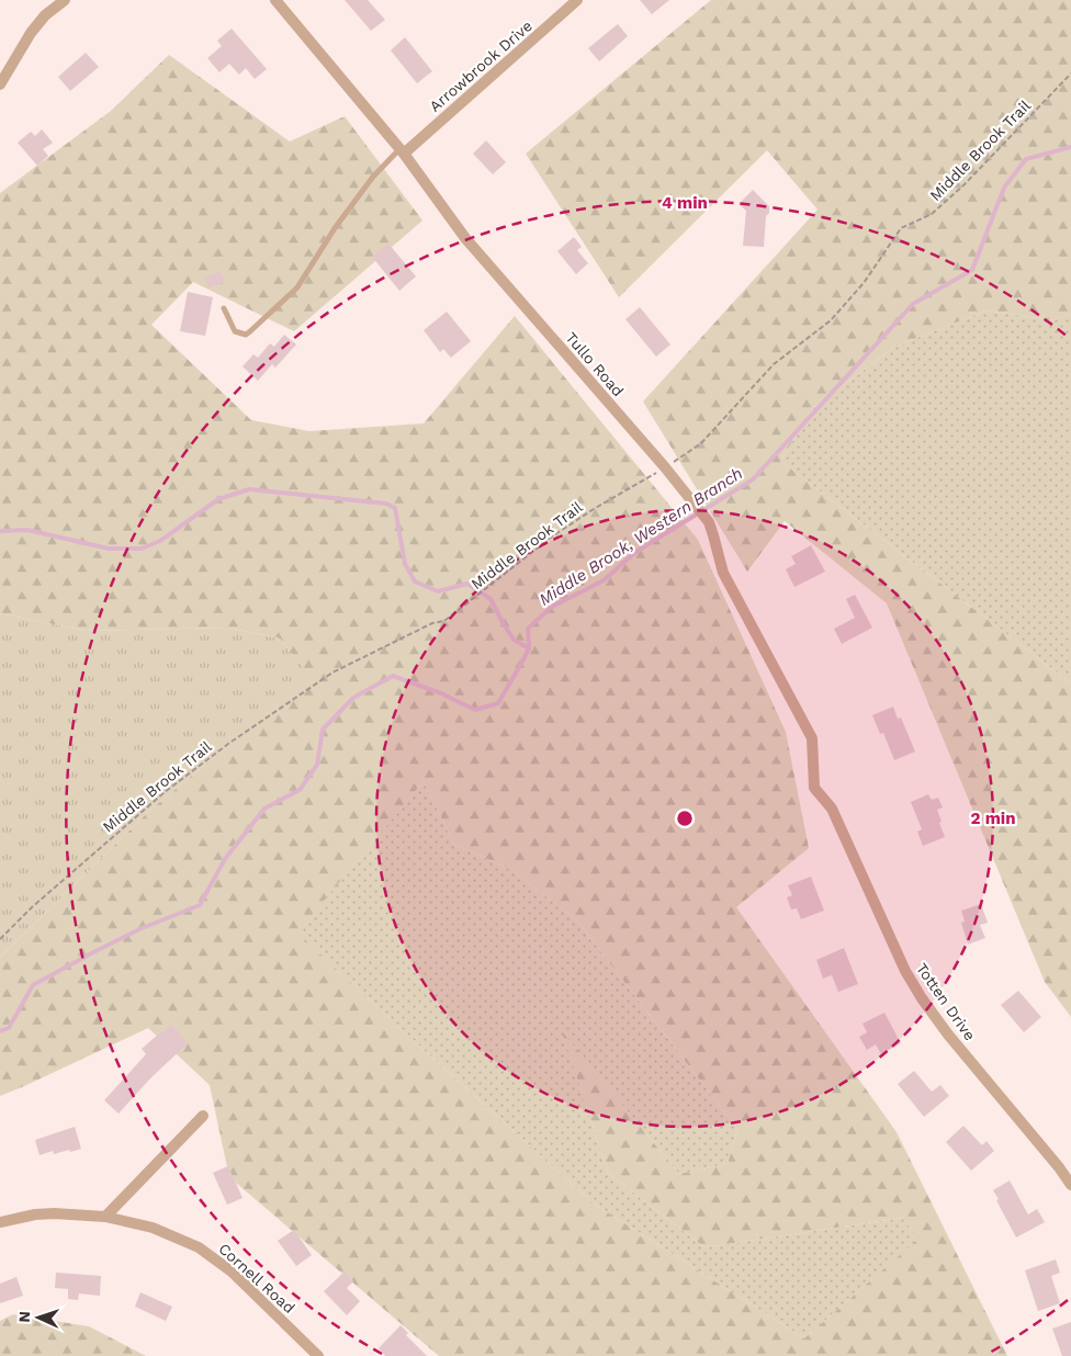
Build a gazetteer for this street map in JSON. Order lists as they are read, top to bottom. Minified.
{"streets":{"street":["Arrowbrook Drive","Tullo Road","Totten Drive","Cornell Road"],"path":["Middle Brook Trail"]},"crossings":[["Arrowbrook Drive","Tullo Road"],["Middle Brook Trail","Tullo Road"],["Tullo Road","Totten Drive"]],"water":["Middle Brook, Western Branch"],"north":"left","rings":["4 min","2 min"]}
